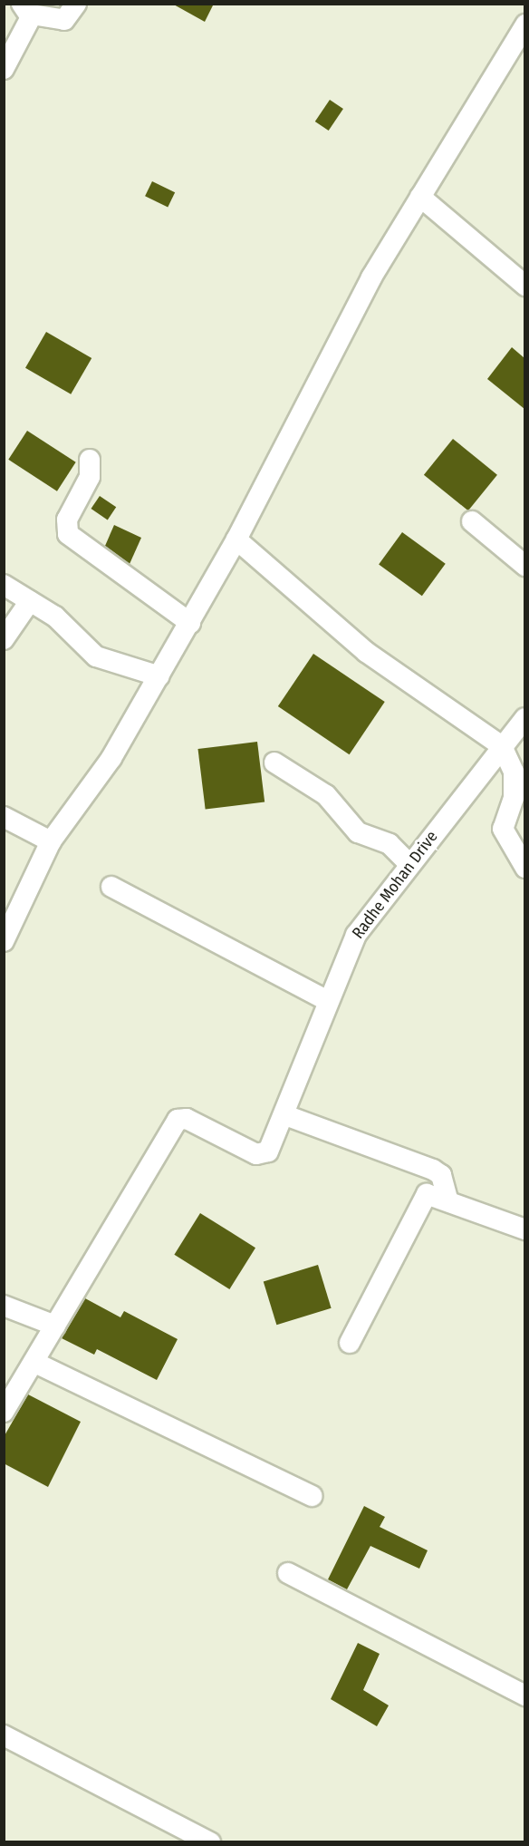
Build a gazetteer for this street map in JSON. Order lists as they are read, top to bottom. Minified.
{"streets":{"street":["Radhe Mohan Drive"]}}
